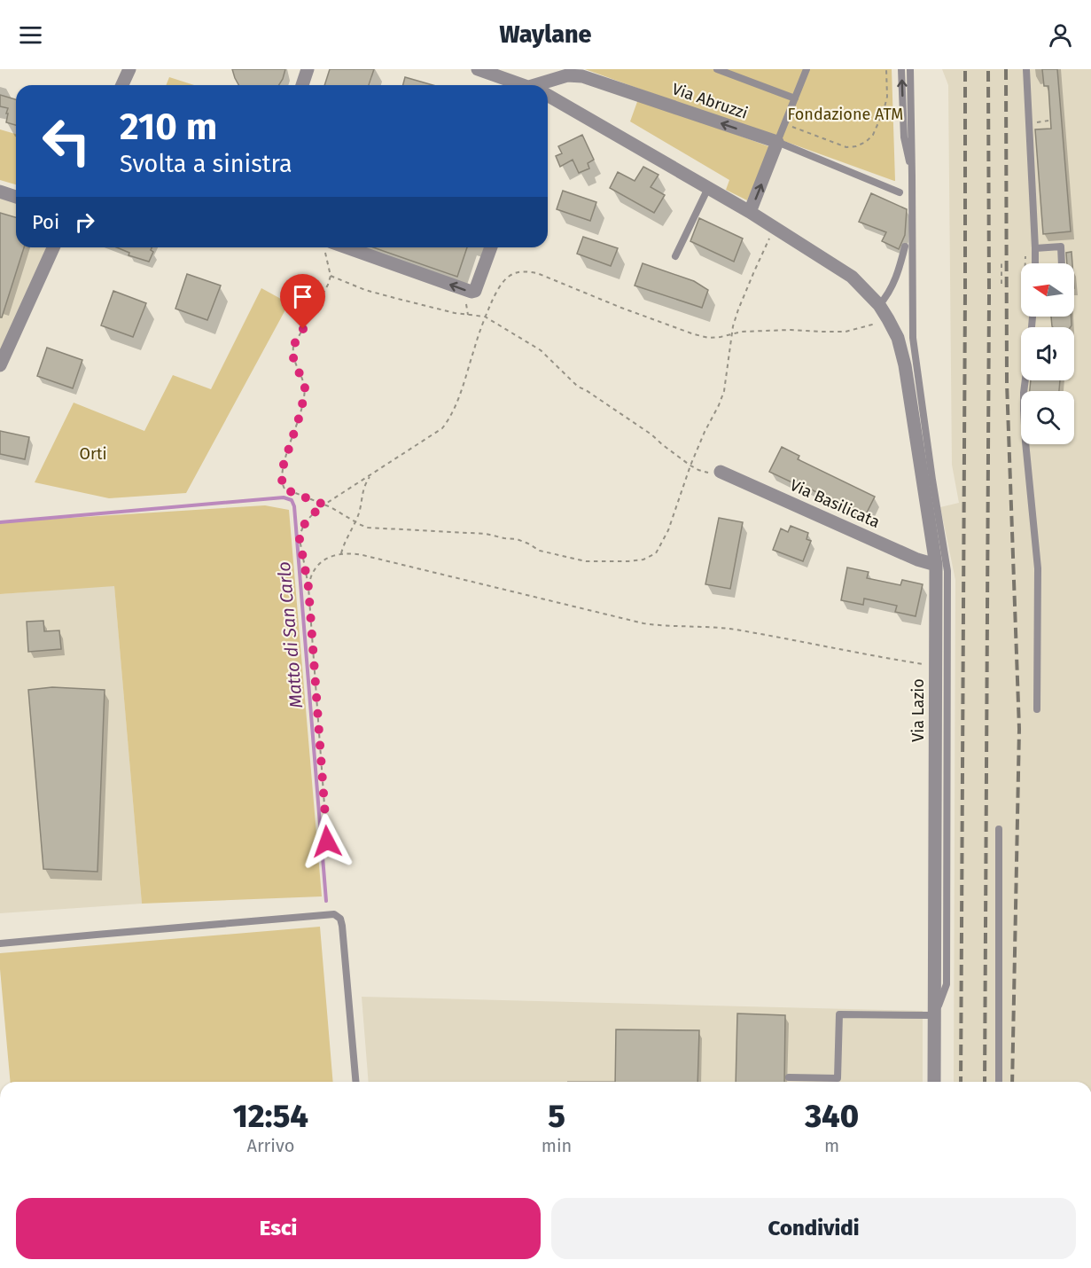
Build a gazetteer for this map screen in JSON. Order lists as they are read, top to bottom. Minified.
{"streets":{"street":["Via Abruzzi","Via Basilicata","Via Lazio"]},"crossings":[["Via Basilicata","Via Lazio"]],"water":["Matto di San Carlo"],"parks":["Fondazione ATM","Orti"],"north":"left","page":{"header":"Waylane","turn":["210 m","Svolta a sinistra"],"then":"Poi","eta":["12:54","Arrivo","5","min","340","m"],"buttons":["Esci","Condividi"]}}
